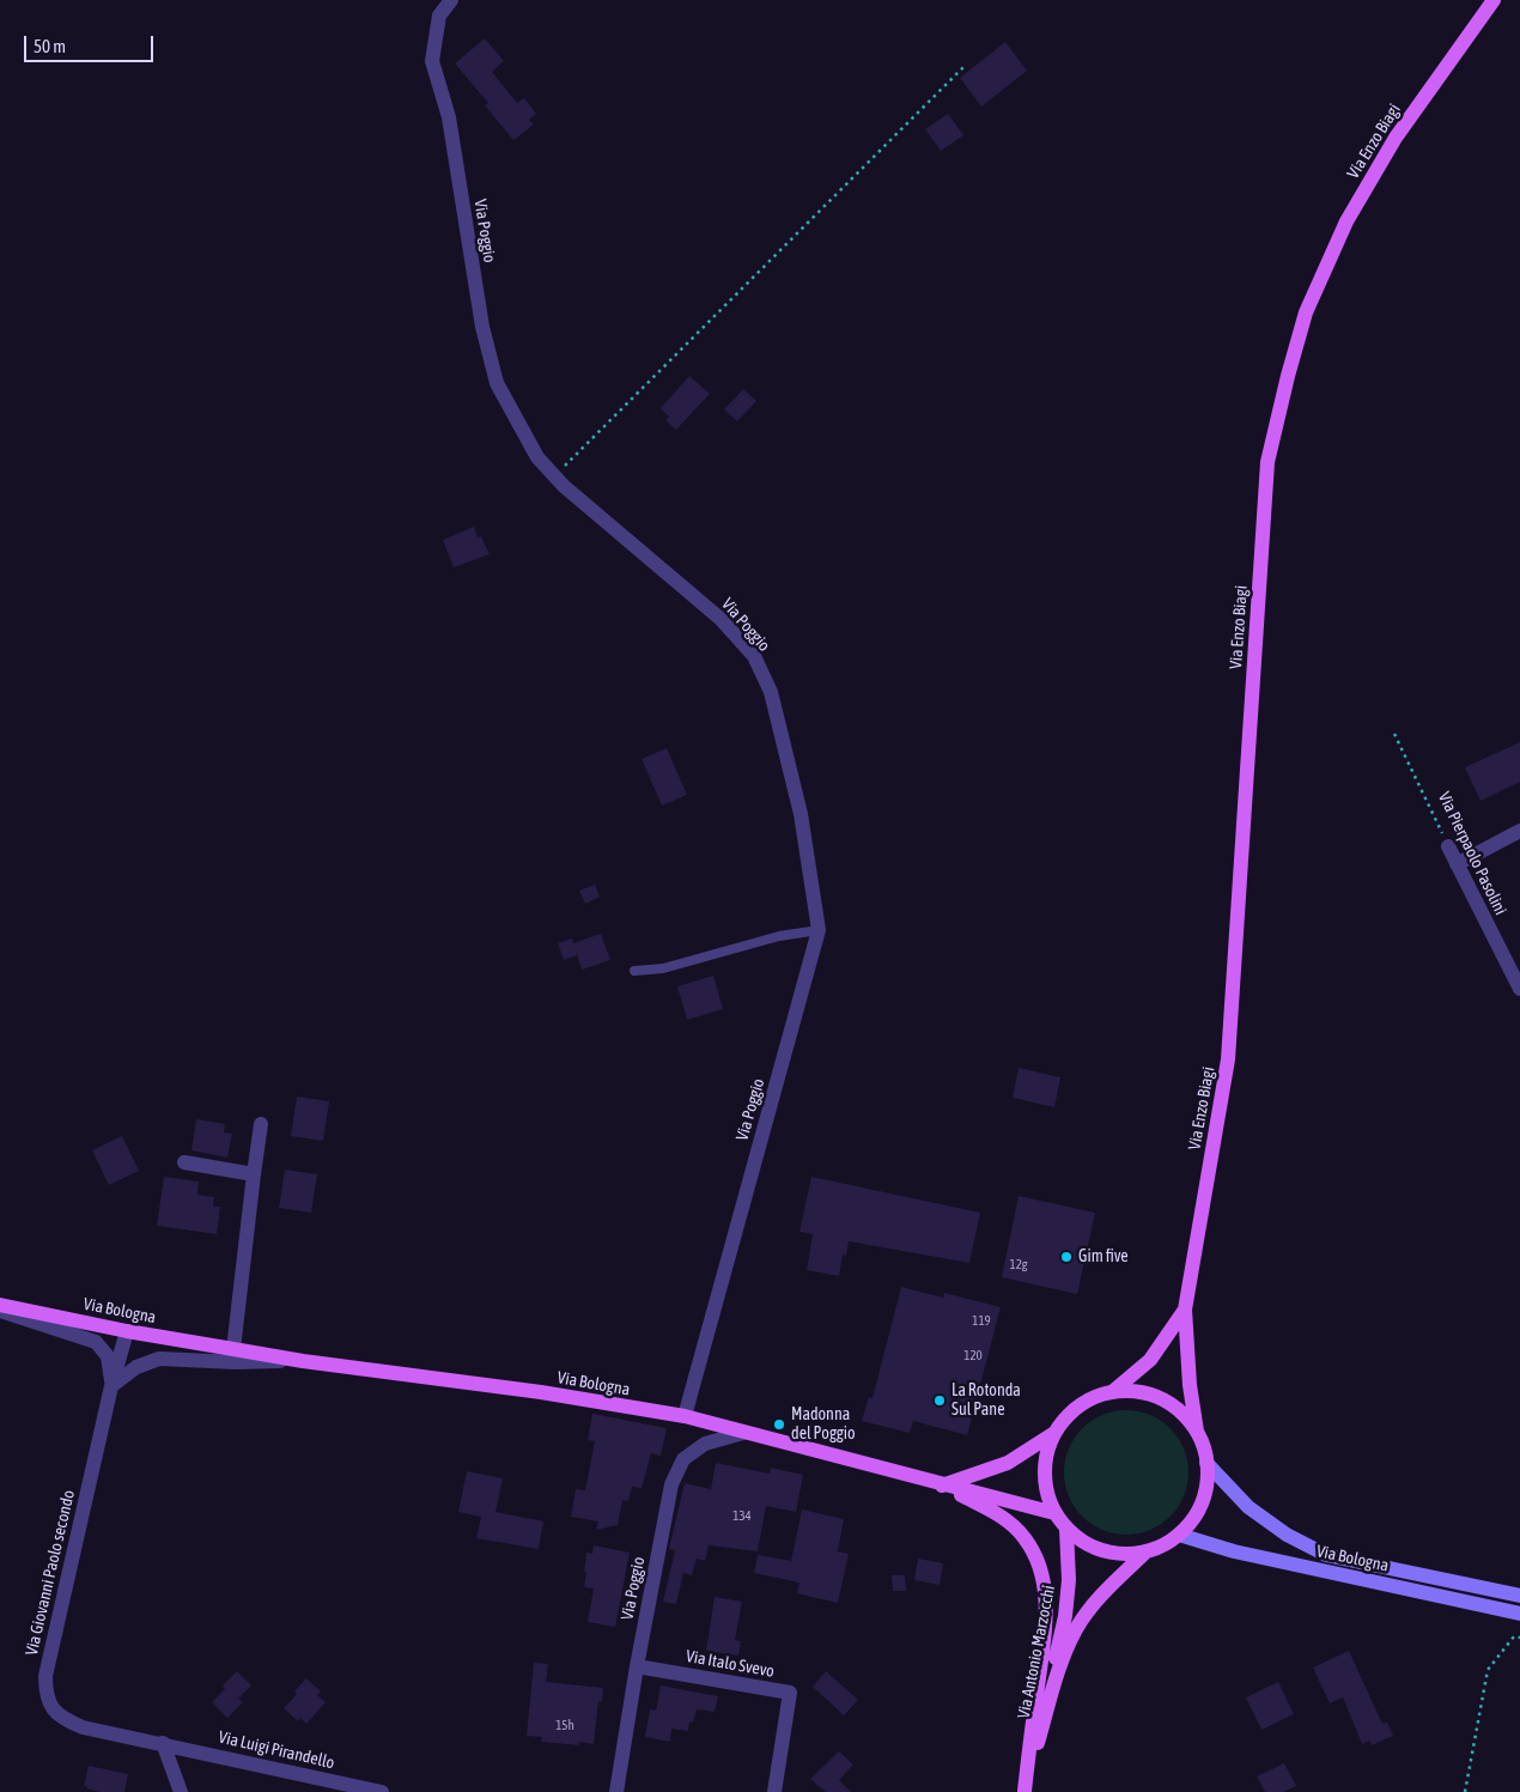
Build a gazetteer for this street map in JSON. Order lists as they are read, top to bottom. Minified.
{"streets":{"main road":["Via Enzo Biagi","Via Bologna","Via Antonio Marzocchi"],"street":["Via Poggio","Via Pierpaolo Pasolini","Via Giovanni Paolo secondo","Via Italo Svevo","Via Luigi Pirandello"]},"crossings":[["Via Enzo Biagi","Via Bologna"],["Via Enzo Biagi","Via Antonio Marzocchi"],["Via Poggio","Via Bologna"],["Via Poggio","Via Italo Svevo"],["Via Bologna","Via Giovanni Paolo secondo"],["Via Bologna","Via Antonio Marzocchi"],["Via Giovanni Paolo secondo","Via Luigi Pirandello"]],"places":["Gim five","La Rotonda Sul Pane","Madonna del Poggio"],"house_numbers":["12g","119","120","134","15h"],"scale_bar":"50 m"}
